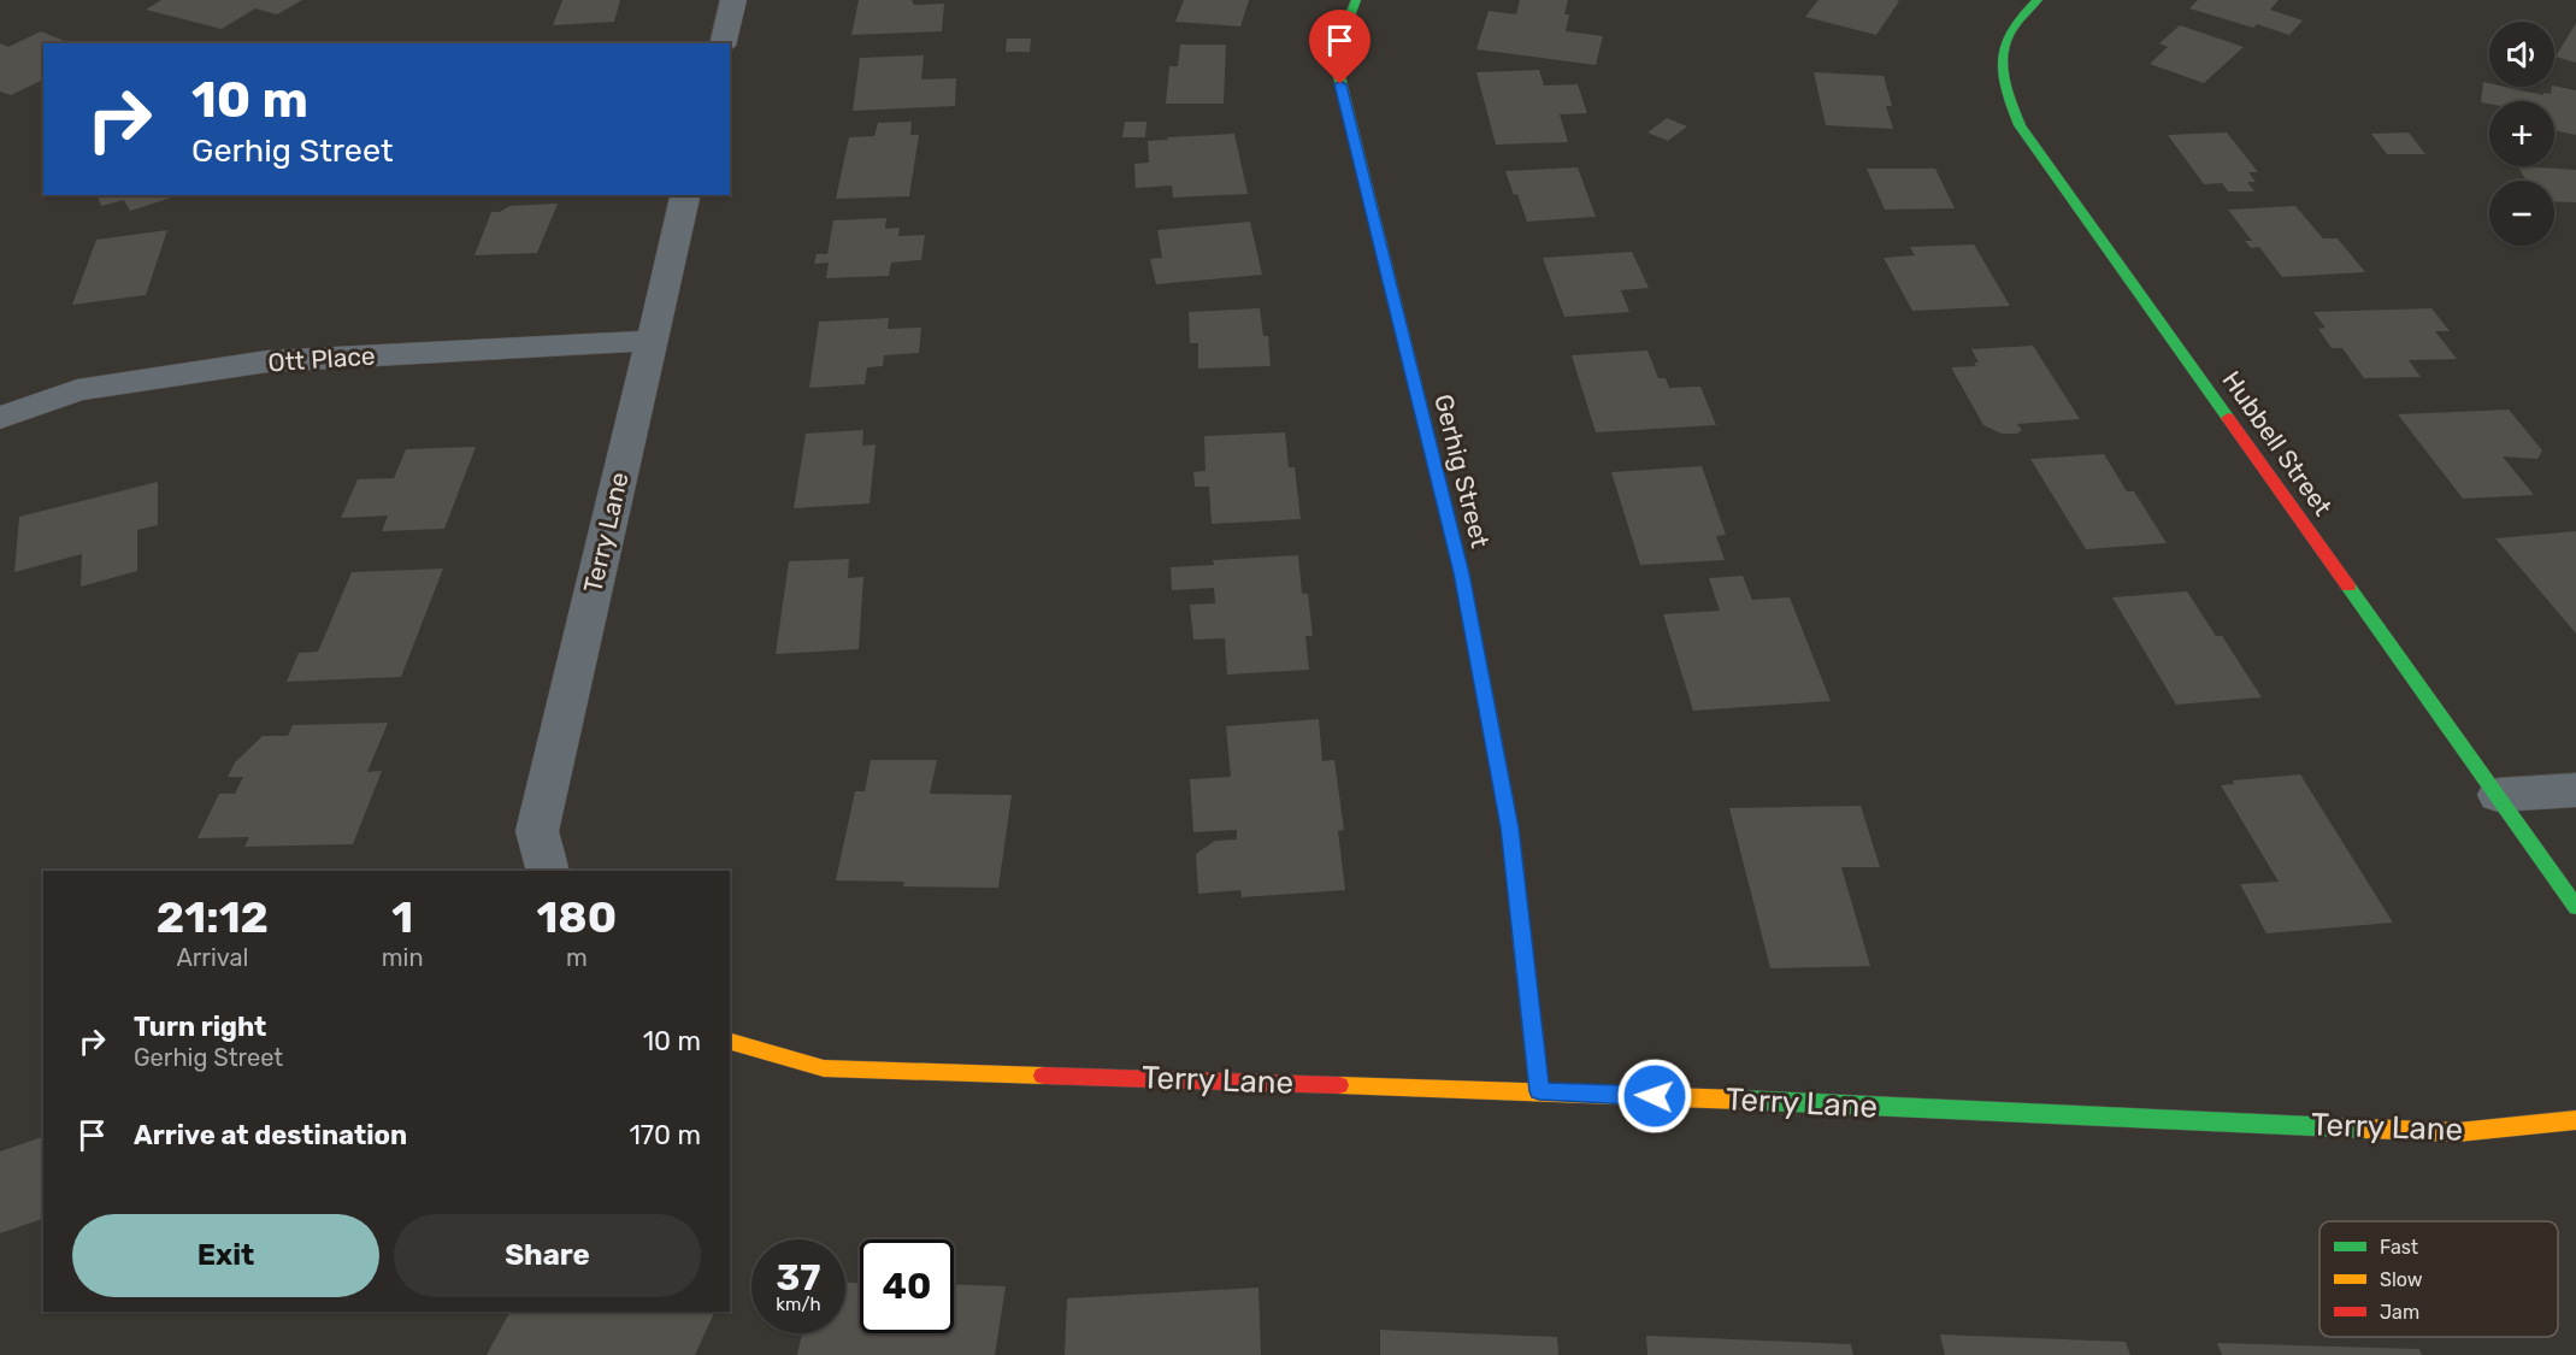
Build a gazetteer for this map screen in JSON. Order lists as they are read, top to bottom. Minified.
{"streets":{"street":["Ott Place","Hubbell Street","Gerhig Street","Terry Lane"]},"crossings":[["Ott Place","Terry Lane"],["Gerhig Street","Terry Lane"]],"legend":["Fast","Slow","Jam"],"page":{"map_buttons":["+","−"],"turn":["10 m","Gerhig Street"],"eta":["21:12","Arrival","1","min","180","m"],"list":[{"name":"Turn right","note":"Gerhig Street","value":"10 m"},{"name":"Arrive at destination","value":"170 m"}],"buttons":["Exit","Share"],"speed":"37 km/h","limit":"40"}}
